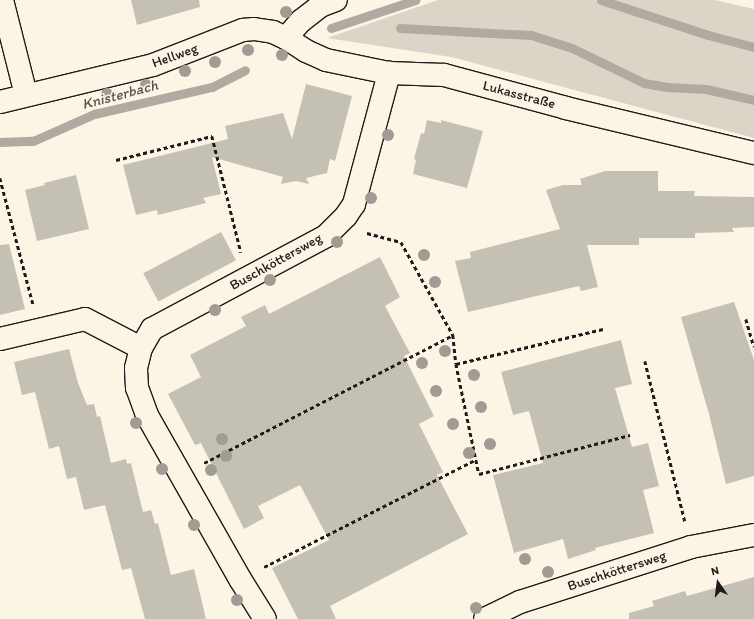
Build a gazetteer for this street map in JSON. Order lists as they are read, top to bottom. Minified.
{"streets":{"street":["Hellweg","Lukasstraße","Buschköttersweg"]},"crossings":[["Hellweg","Lukasstraße"],["Lukasstraße","Buschköttersweg"]],"water":["Knisterbach"],"north":"top"}
